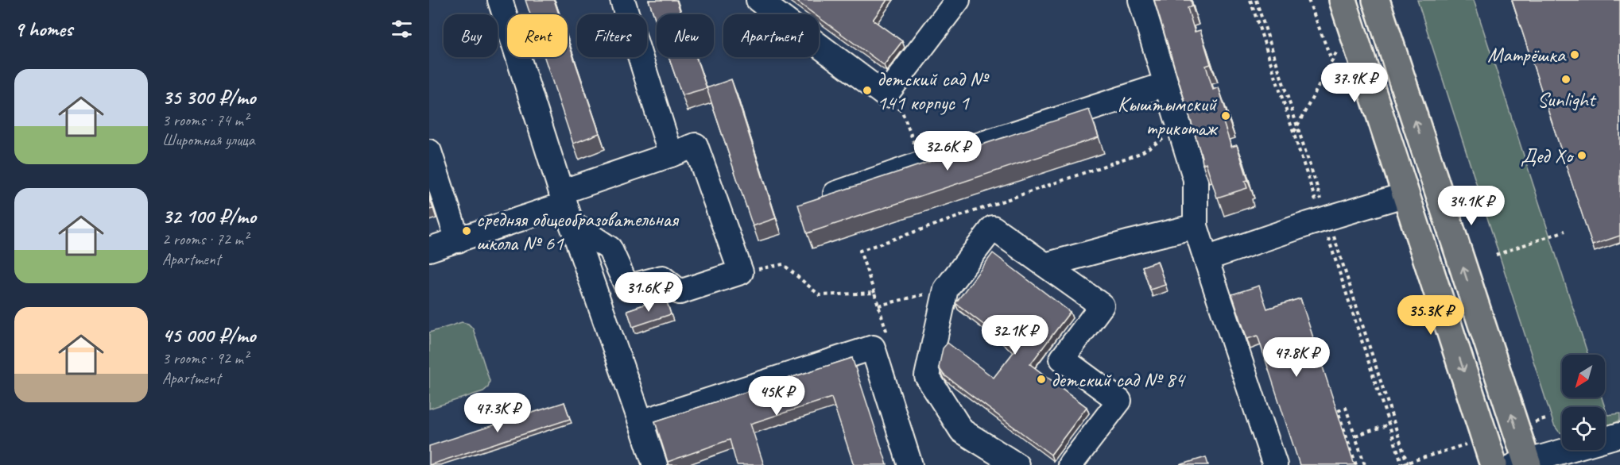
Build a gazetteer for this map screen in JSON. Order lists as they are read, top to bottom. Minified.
{"places":["Матрёшка","Sunlight","детский сад № 141 корпус 1","Кыштымский трикотаж","Дед Хо","средняя общеобразовательная школа № 61","детский сад № 84"],"north":"bottom left","page":{"heading":"9 homes","chip":["Buy","Rent","Filters","New","Apartment"],"list":[{"name":"35 300 ₽/mo","note":"3 rooms · 74 m² · Широтная улица"},{"name":"32 100 ₽/mo","note":"2 rooms · 72 m² · Apartment"},{"name":"45 000 ₽/mo","note":"3 rooms · 92 m² · Apartment"}],"price":["37.9K ₽","32.6K ₽","34.1K ₽","31.6K ₽","35.3K ₽","32.1K ₽","47.8K ₽","45K ₽","47.3K ₽"]}}
